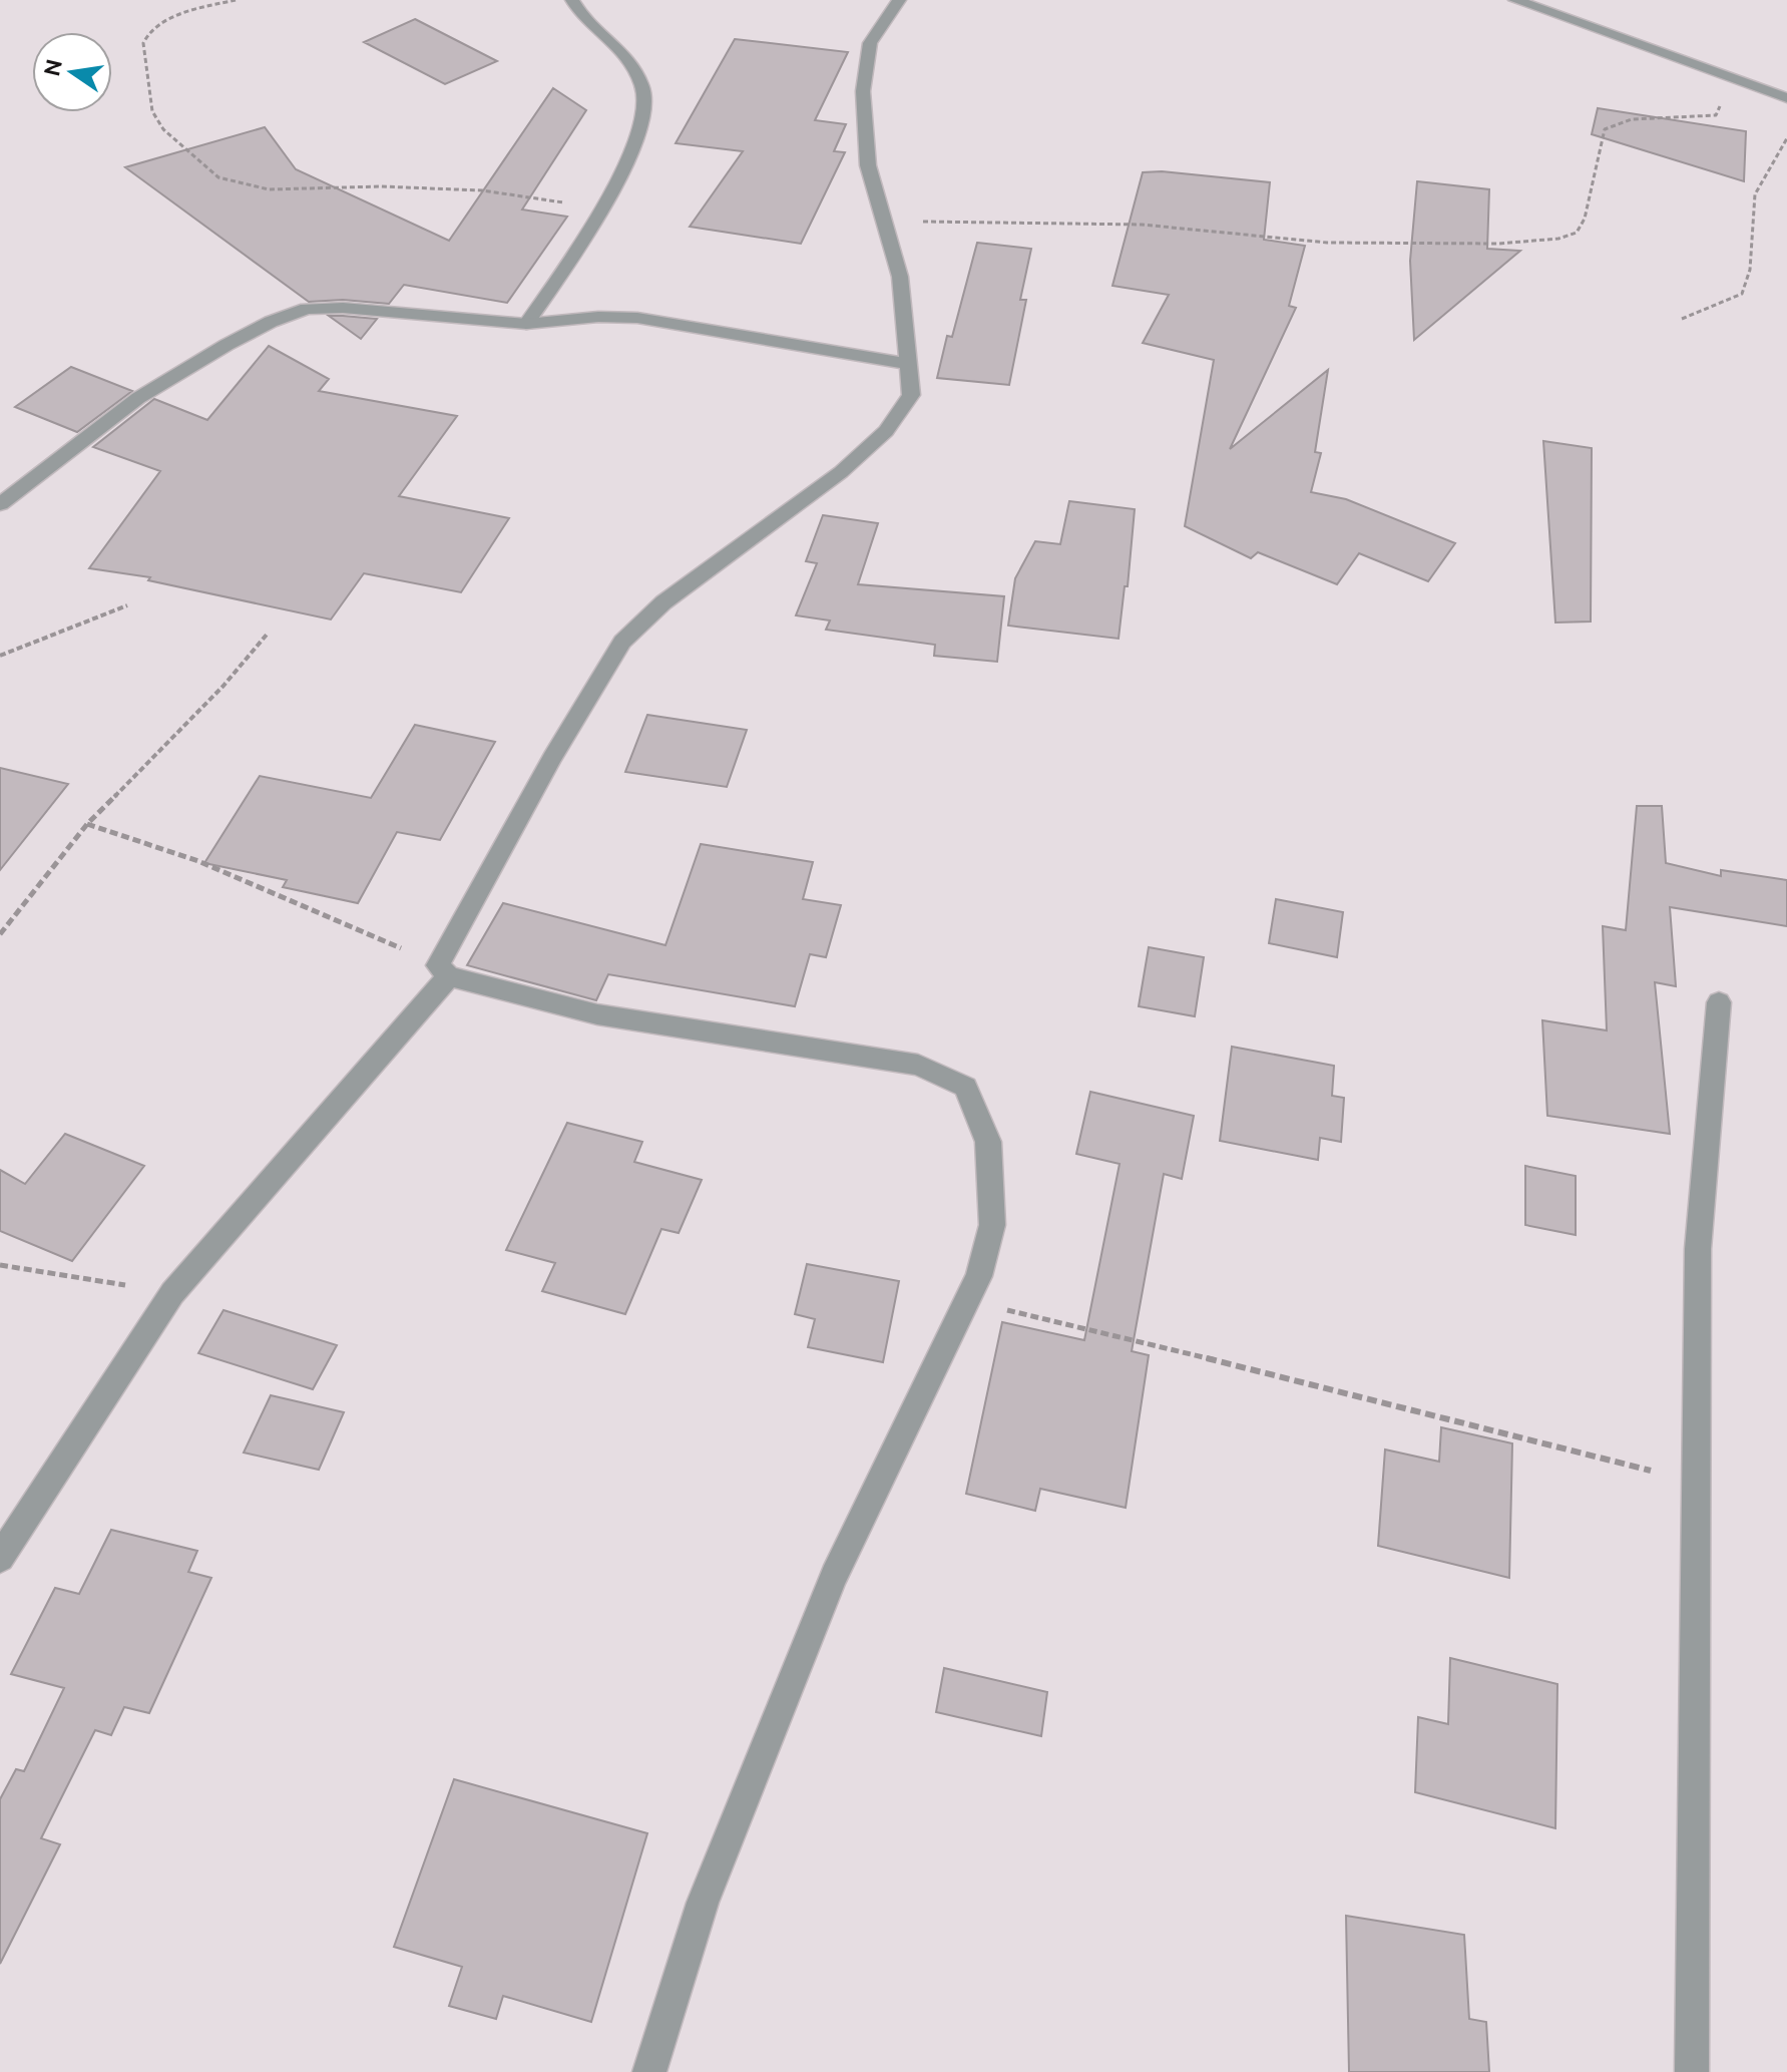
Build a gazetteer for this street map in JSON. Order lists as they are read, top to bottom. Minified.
{"north":"left"}
